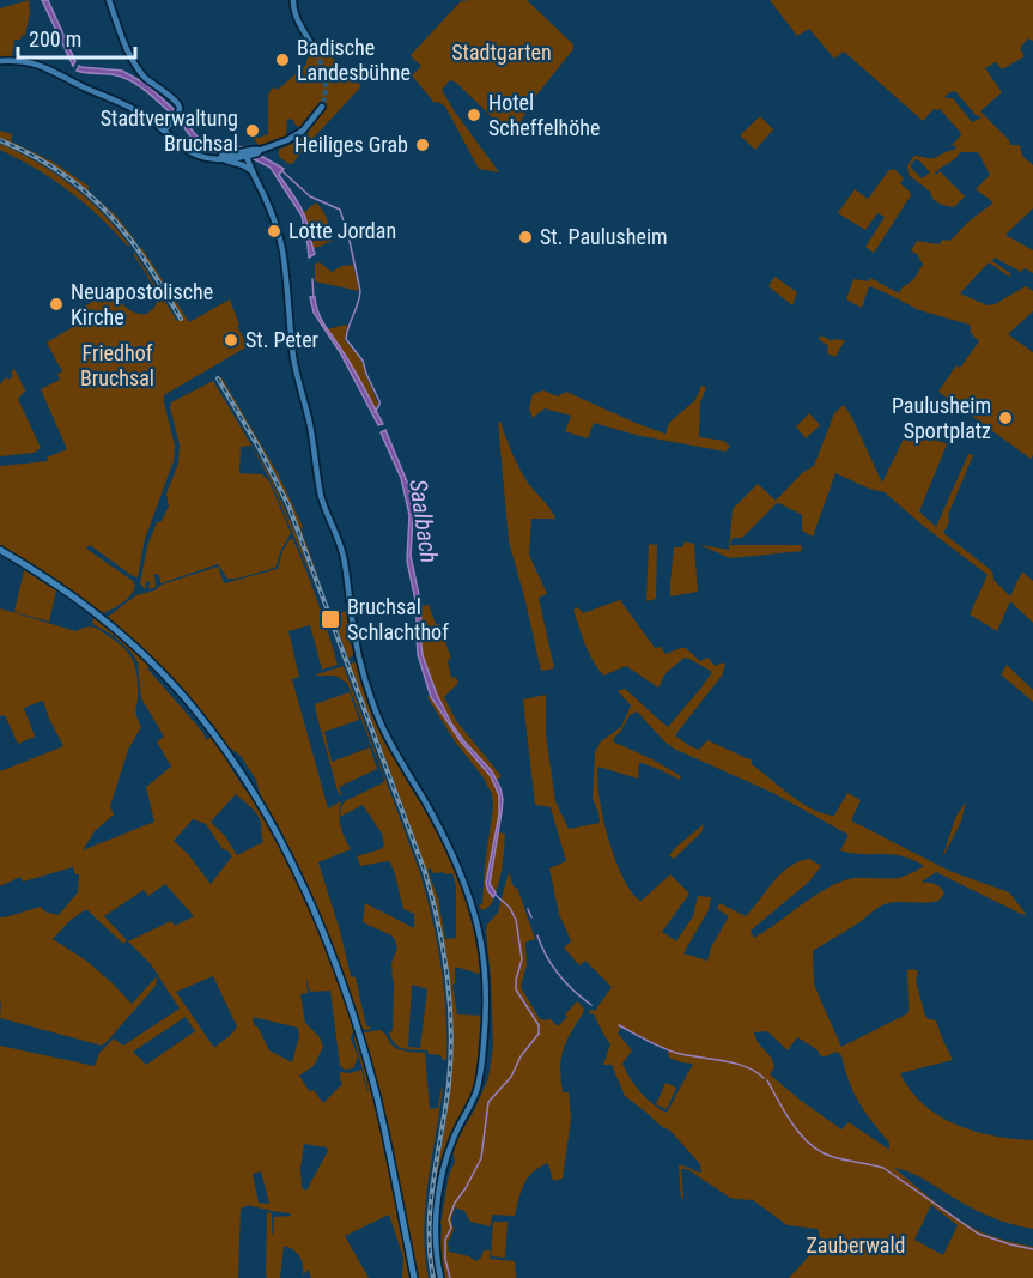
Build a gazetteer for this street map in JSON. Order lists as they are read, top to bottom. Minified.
{"water":["Saalbach"],"parks":["Stadtgarten","Friedhof Bruchsal","Zauberwald"],"places":{"other":["Badische Landesbühne","Hotel Scheffelhöhe","Stadtverwaltung Bruchsal","Heiliges Grab","Lotte Jordan","St. Paulusheim","Neuapostolische Kirche","St. Peter","Paulusheim Sportplatz"],"transit":["Bruchsal Schlachthof"]},"scale_bar":"200 m"}
